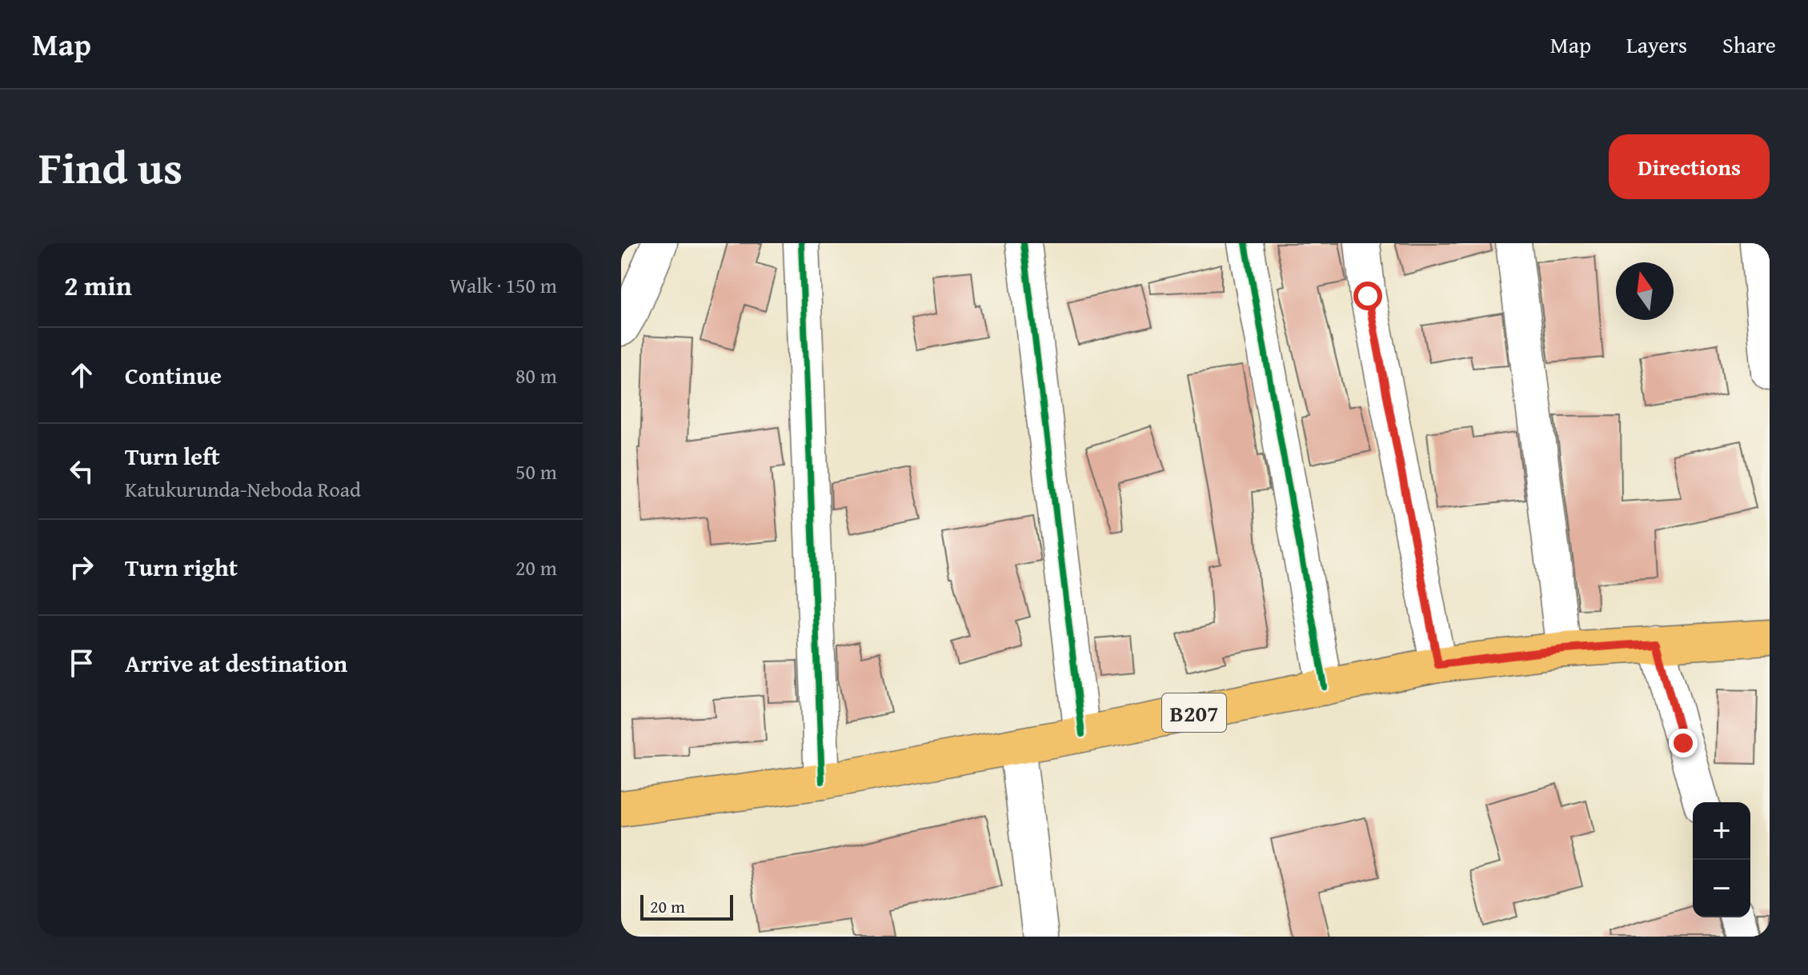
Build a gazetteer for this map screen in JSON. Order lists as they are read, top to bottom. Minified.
{"streets":{"main road":["B207"]},"scale_bar":"20 m","north":"top","page":{"header":"Map","nav":["Map","Layers","Share"],"title":"Find us","buttons":"Directions","heading":["2 min","Walk · 150 m"],"list":[["Continue","80 m"],["Turn left","Katukurunda-Neboda Road","50 m"],["Turn right","20 m"],"Arrive at destination"],"map_buttons":["+","−"],"scale":"20 m"}}
